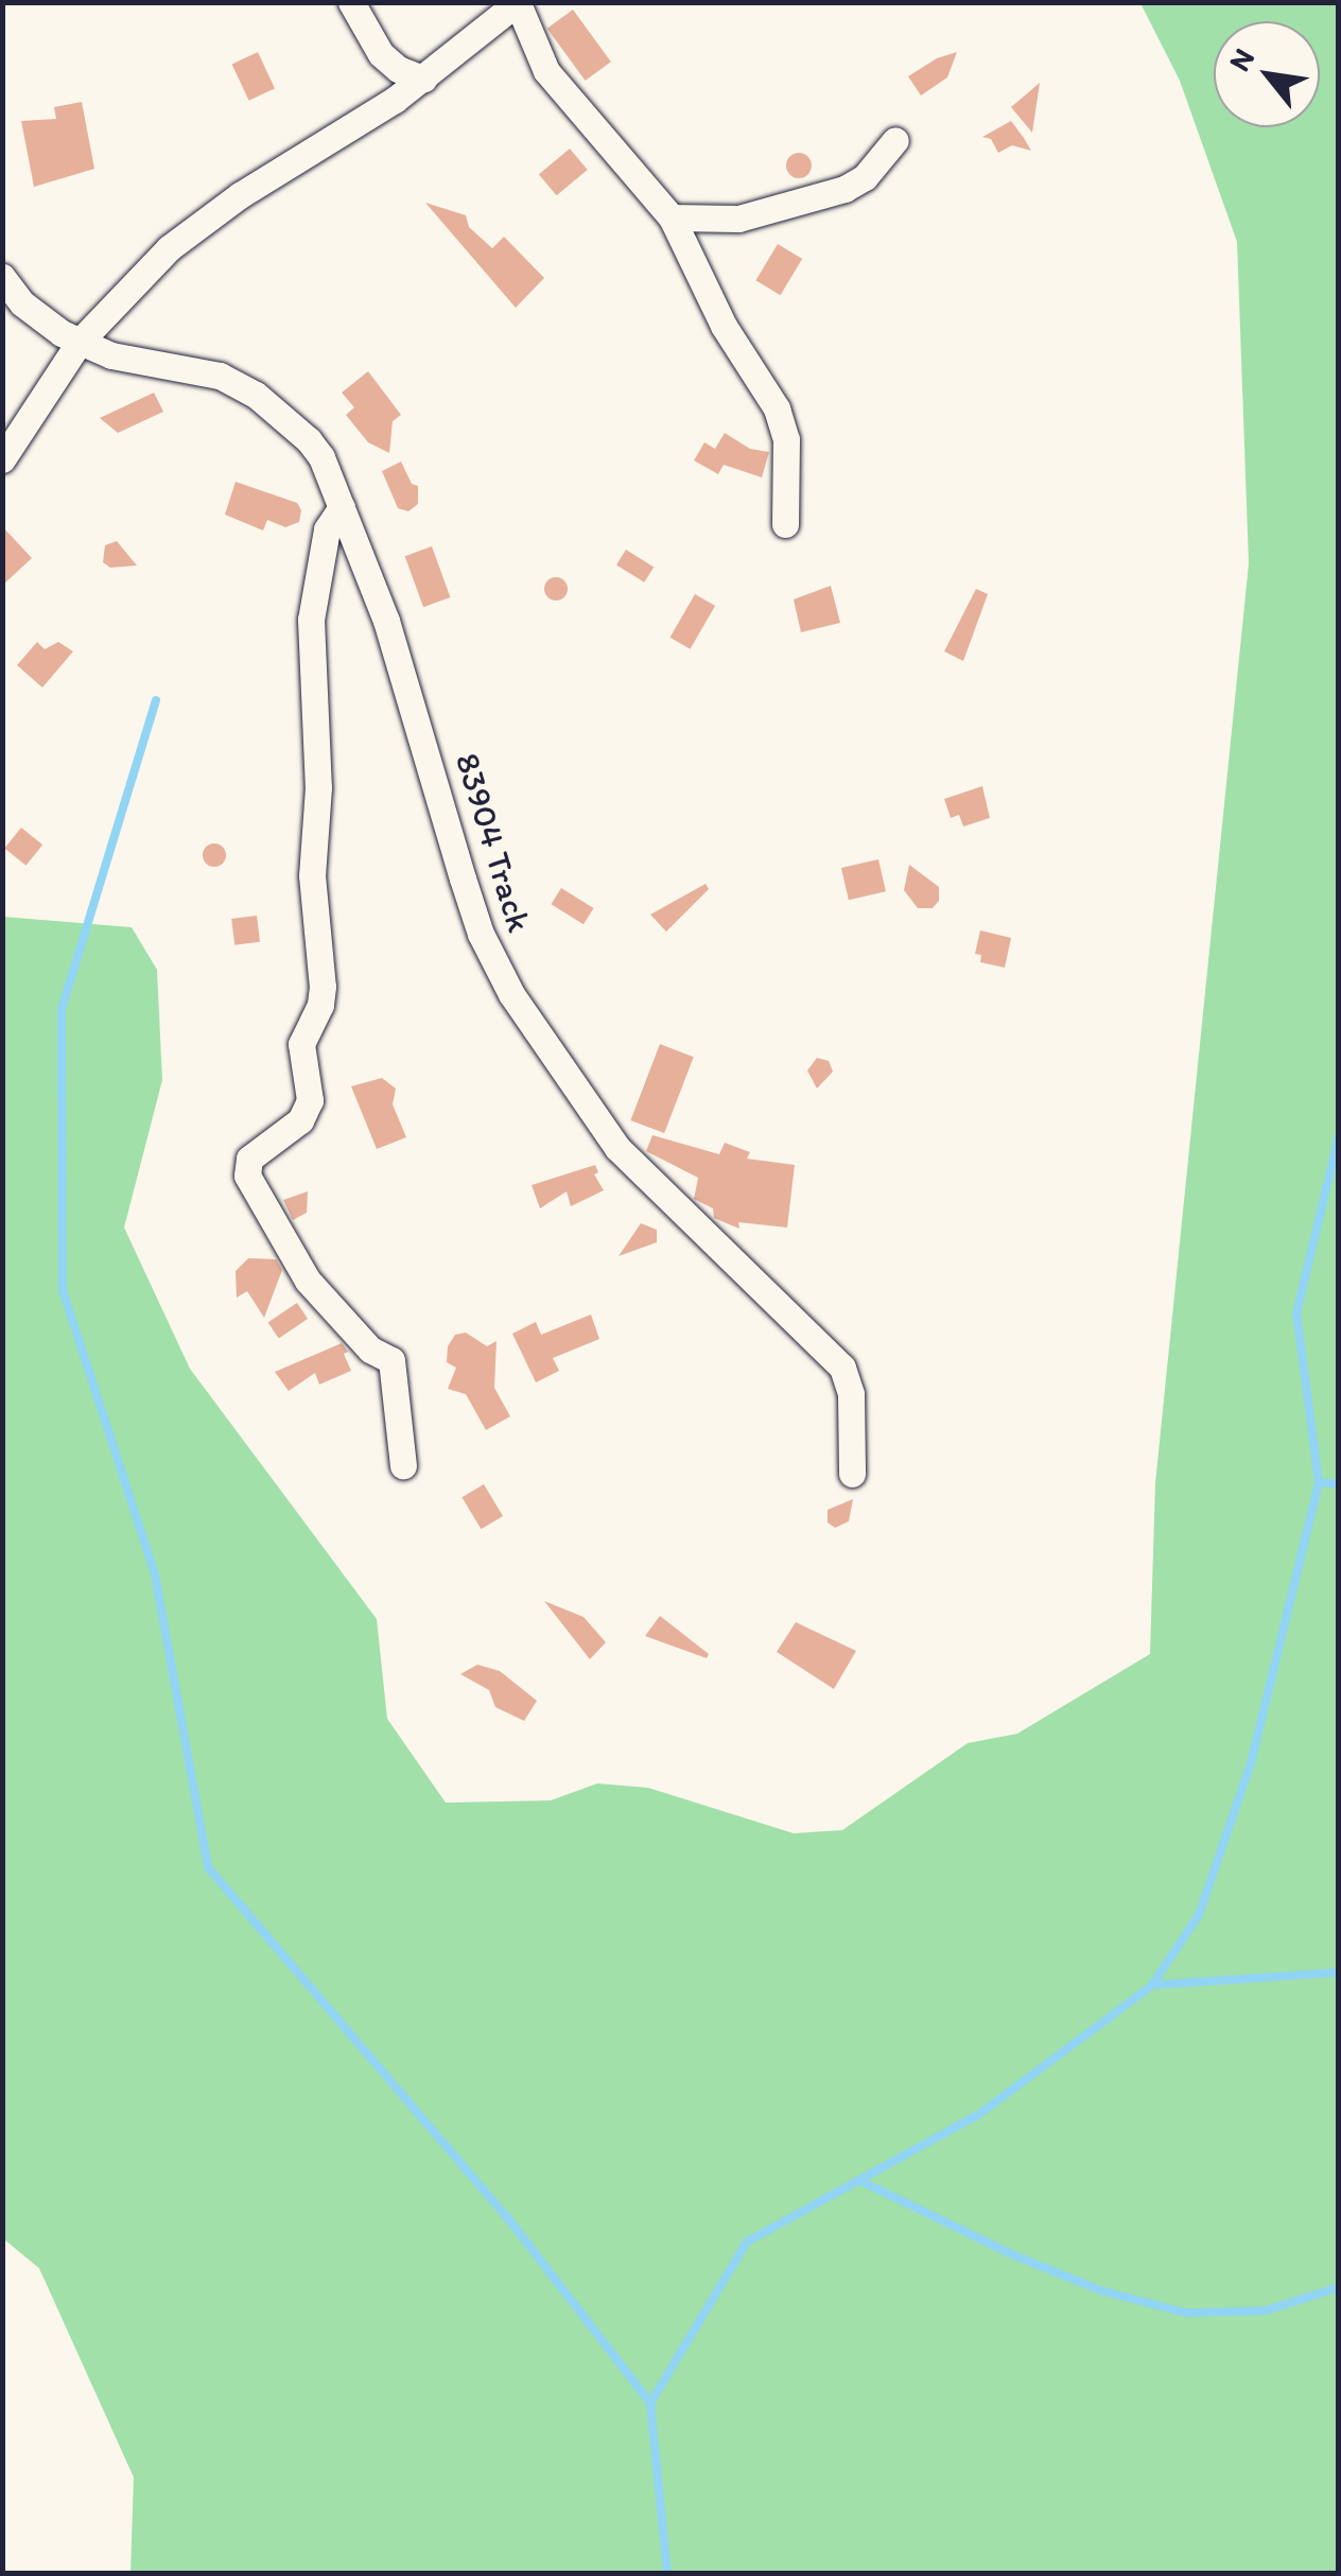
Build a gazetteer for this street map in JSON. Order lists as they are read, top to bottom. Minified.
{"streets":{"street":["83904 Track"]},"north":"top left"}
